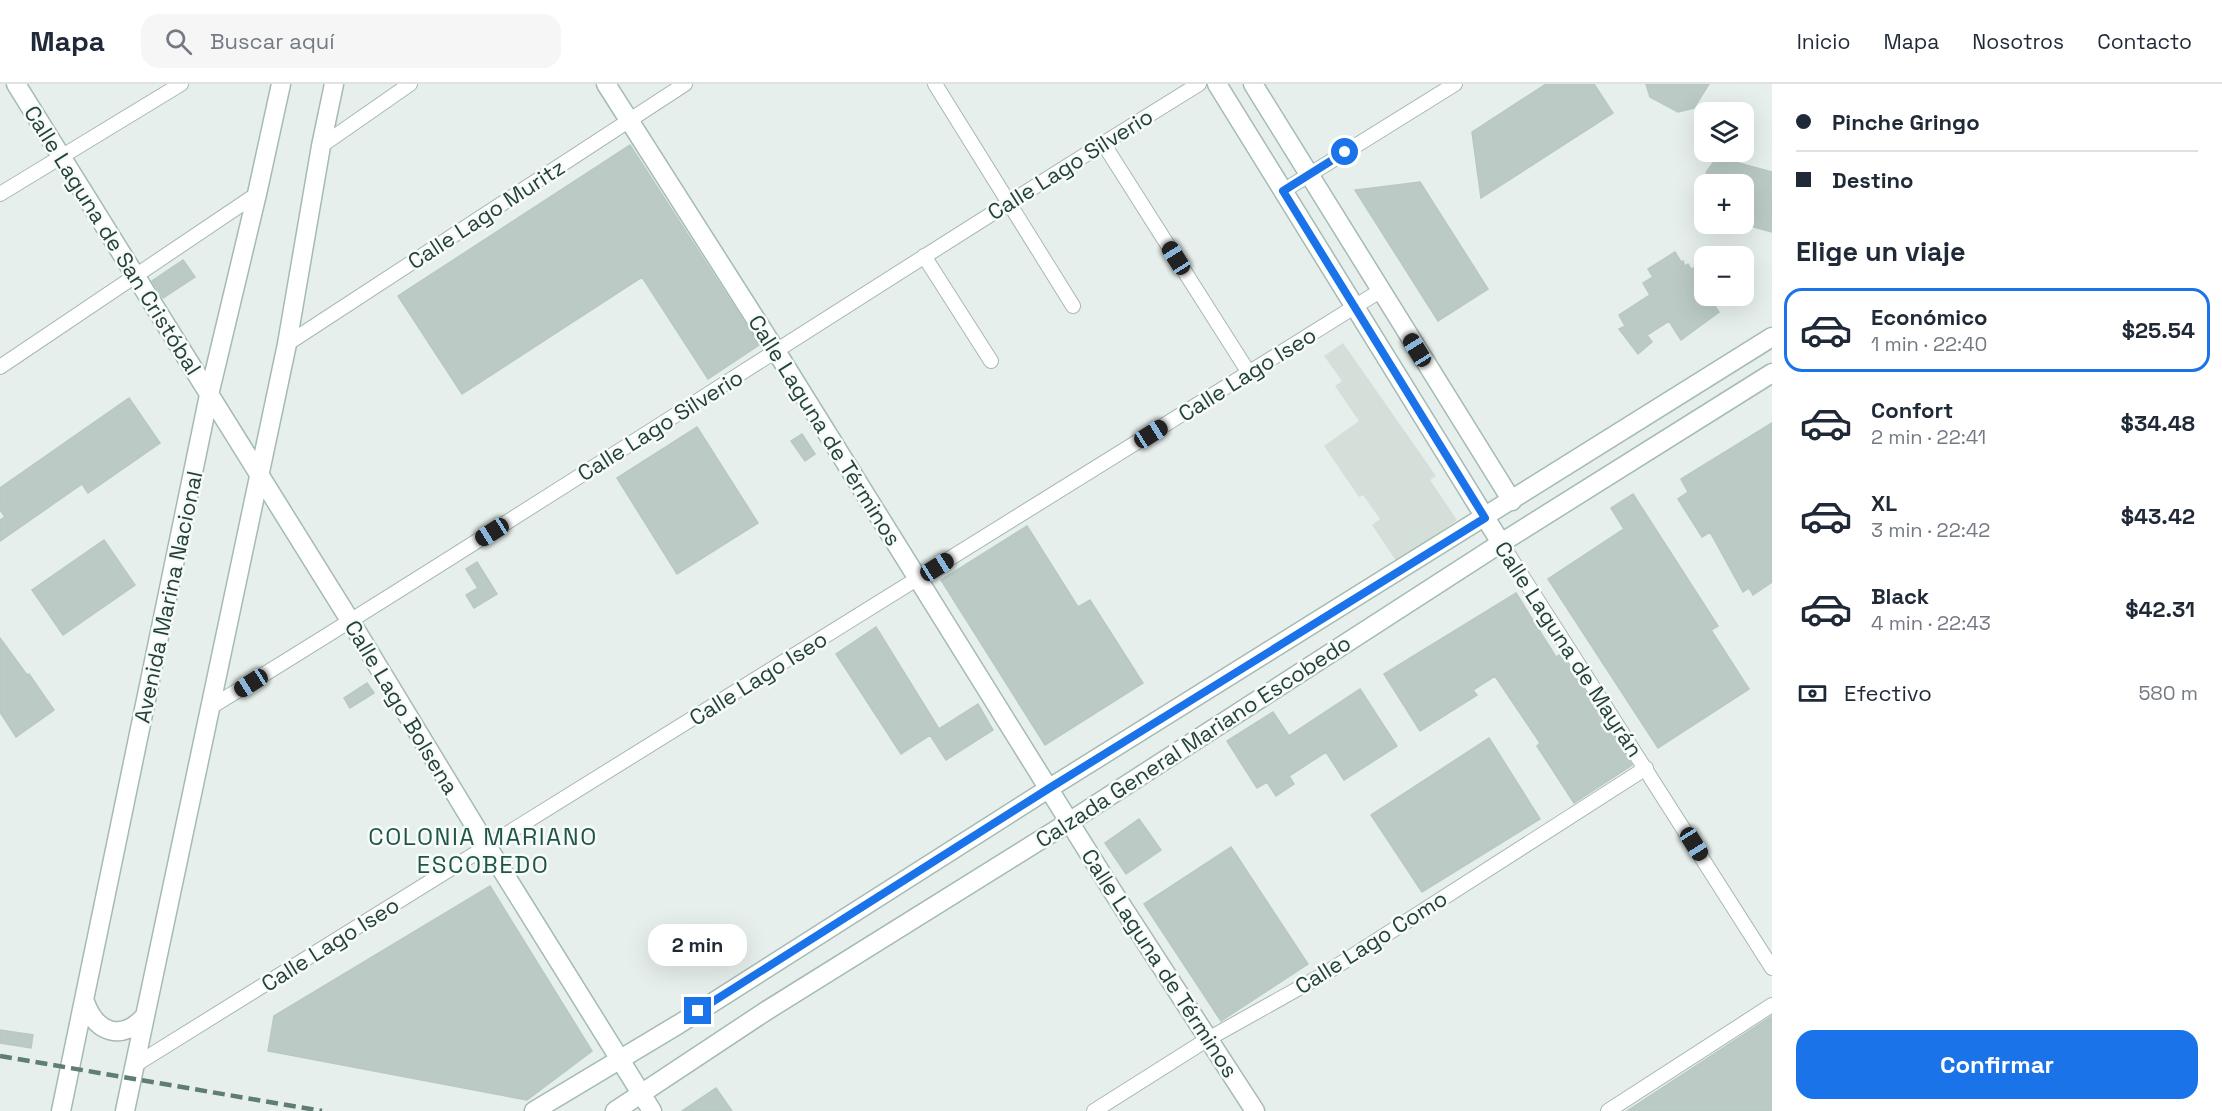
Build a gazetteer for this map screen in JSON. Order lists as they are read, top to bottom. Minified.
{"streets":{"main road":["Calle Laguna de San Cristóbal","Calle Laguna de Términos","Avenida Marina Nacional","Calle Laguna de Mayrán","Calle Lago Bolsena","Calzada General Mariano Escobedo"],"street":["Calle Lago Silverio","Calle Lago Muritz","Calle Lago Iseo","Calle Lago Como"]},"crossings":[["Calle Lago Silverio","Calle Laguna de Términos"],["Calle Lago Silverio","Calle Lago Bolsena"],["Calle Lago Muritz","Calle Laguna de Términos"],["Calle Laguna de San Cristóbal","Avenida Marina Nacional"],["Calle Laguna de San Cristóbal","Calle Lago Bolsena"],["Calle Lago Iseo","Calle Laguna de Términos"],["Calle Lago Iseo","Calle Laguna de Mayrán"],["Calle Lago Iseo","Calle Lago Bolsena"],["Calle Laguna de Términos","Calzada General Mariano Escobedo"],["Calle Laguna de Términos","Calle Lago Como"],["Avenida Marina Nacional","Calle Lago Bolsena"],["Calle Laguna de Mayrán","Calzada General Mariano Escobedo"],["Calle Laguna de Mayrán","Calle Lago Como"],["Calle Lago Bolsena","Calzada General Mariano Escobedo"]],"districts":["COLONIA MARIANO ESCOBEDO"],"page":{"header":"Mapa","search":"Buscar aquí","nav":["Inicio","Mapa","Nosotros","Contacto"],"banner":["Pinche Gringo","Destino"],"map_buttons":["+","−"],"heading":"Elige un viaje","list":[{"name":"Económico","note":"1 min · 22:40","value":"$25.54"},{"name":"Confort","note":"2 min · 22:41","value":"$34.48"},{"name":"XL","note":"3 min · 22:42","value":"$43.42"},{"name":"Black","note":"4 min · 22:43","value":"$42.31"}],"pay":["Efectivo","580 m"],"bubble":"2 min","buttons":"Confirmar"}}
